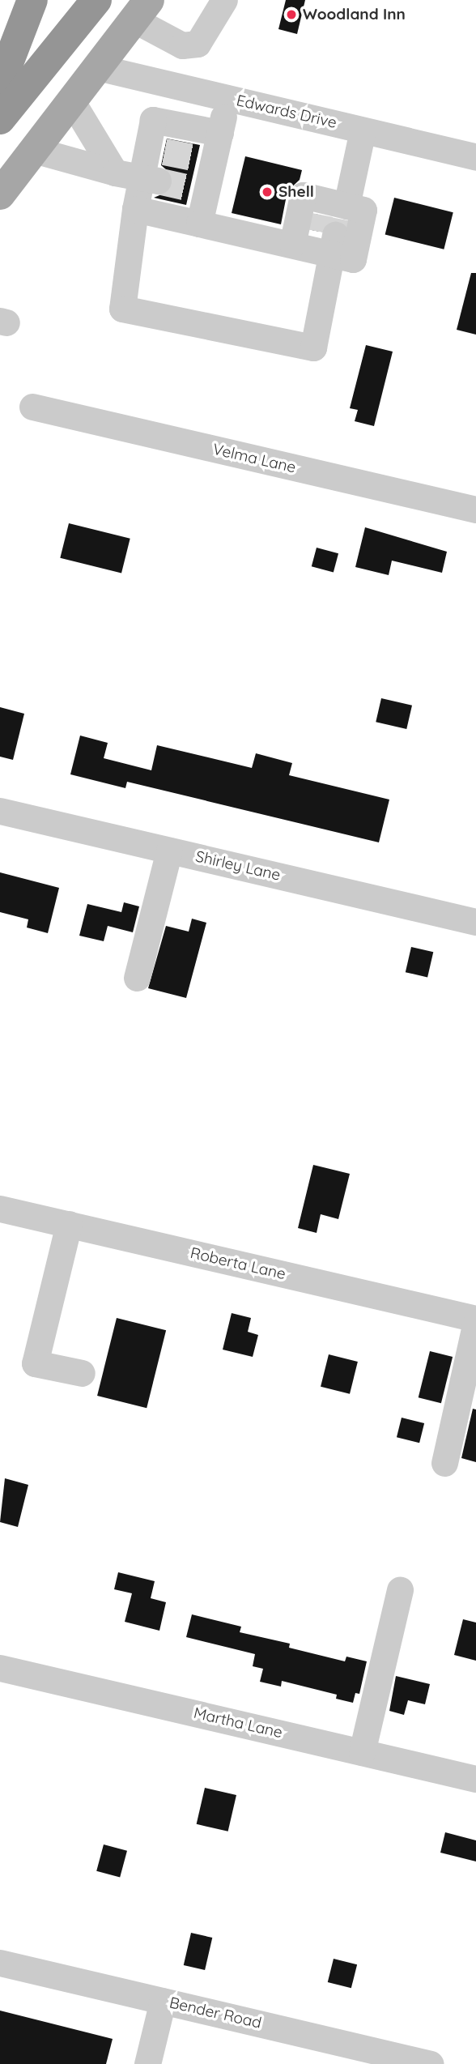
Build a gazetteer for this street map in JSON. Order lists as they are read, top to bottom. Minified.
{"streets":{"street":["Edwards Drive","Velma Lane","Shirley Lane","Roberta Lane","Martha Lane","Bender Road"]},"places":["Woodland Inn","Shell"]}
